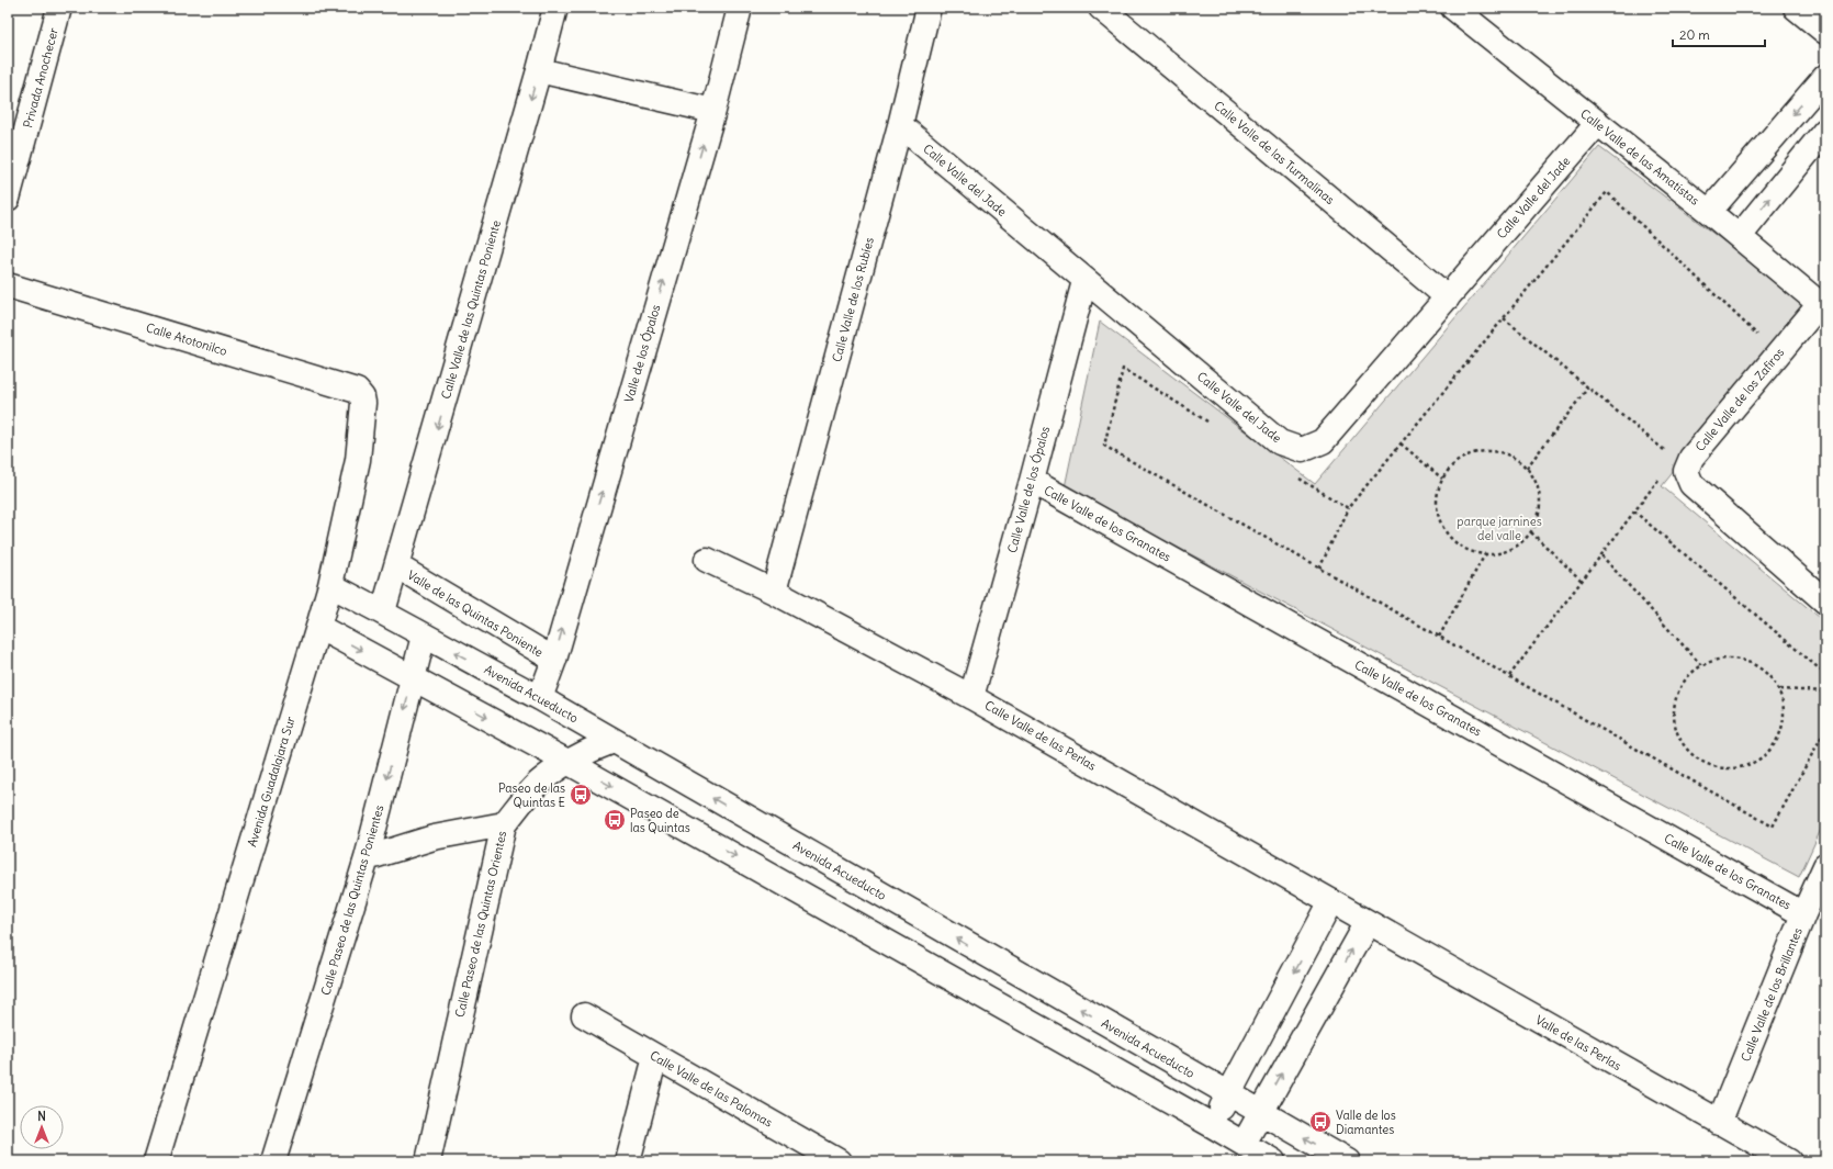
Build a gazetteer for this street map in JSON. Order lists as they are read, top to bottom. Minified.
{"streets":{"street":["Privada Anochecer","Calle Valle de las Turmalinas","Calle Valle de las Amatistas","Calle Valle del Jade","Calle Valle de los Rubíes","Calle Valle de las Quintas Poniente","Calle Atotonilco","Valle de los Ópalos","Calle Valle de los Zafiros","Calle Valle de los Ópalos","Calle Valle de los Granates","Valle de las Quintas Poniente","Avenida Acueducto","Calle Valle de las Perlas","Avenida Guadalajara Sur","Calle Paseo de las Quintas Ponientes","Calle Paseo de las Quintas Orientes","Calle Valle de los Brillantes","Valle de las Perlas","Calle Valle de las Palomas"]},"crossings":[["Calle Valle de las Turmalinas","Calle Valle del Jade"],["Calle Valle de las Amatistas","Calle Valle del Jade"],["Calle Valle de las Amatistas","Calle Valle de los Zafiros"],["Calle Valle del Jade","Calle Valle de los Rubíes"],["Calle Valle del Jade","Calle Valle de los Ópalos"],["Calle Valle de los Rubíes","Calle Valle de las Perlas"],["Calle Valle de las Quintas Poniente","Valle de las Quintas Poniente"],["Calle Valle de las Quintas Poniente","Avenida Acueducto"],["Calle Atotonilco","Avenida Guadalajara Sur"],["Valle de los Ópalos","Valle de las Quintas Poniente"],["Valle de los Ópalos","Avenida Acueducto"],["Calle Valle de los Ópalos","Calle Valle de los Granates"],["Calle Valle de los Ópalos","Calle Valle de las Perlas"],["Calle Valle de los Granates","Calle Valle de los Brillantes"],["Avenida Acueducto","Avenida Guadalajara Sur"],["Avenida Acueducto","Calle Paseo de las Quintas Ponientes"],["Avenida Acueducto","Calle Paseo de las Quintas Orientes"],["Calle Valle de las Perlas","Valle de las Perlas"],["Calle Valle de los Brillantes","Valle de las Perlas"]],"one_way":["Calle Valle de las Quintas Poniente","Valle de los Ópalos"],"parks":["parque jarnines del valle"],"places":{"bus stop":["Paseo de las Quintas E","Paseo de las Quintas","Valle de los Diamantes"]},"scale_bar":"20 m","north":"top"}
